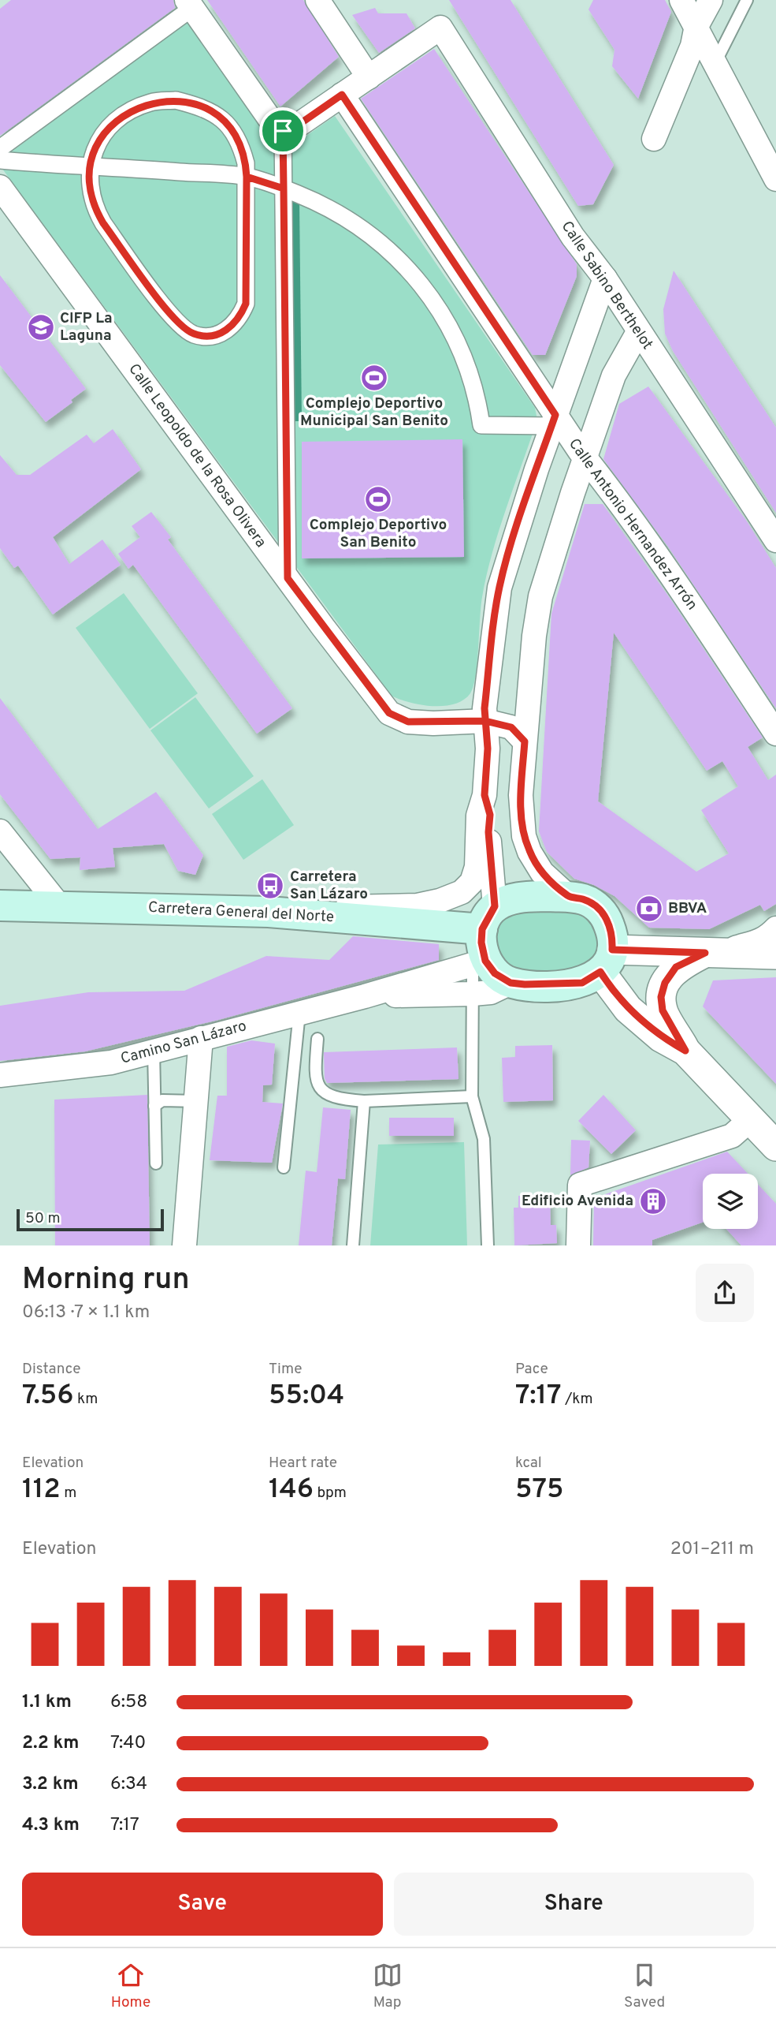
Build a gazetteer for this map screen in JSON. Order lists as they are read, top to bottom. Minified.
{"streets":{"main road":["Carretera General del Norte"],"street":["Calle Sabino Berthelot","Calle Leopoldo de la Rosa Olivera","Calle Antonio Hernandez Arrón","Camino San Lázaro"]},"crossings":[["Carretera General del Norte","Camino San Lázaro"]],"places":{"school or university":["CIFP La Laguna"],"sports":["Complejo Deportivo Municipal San Benito","Complejo Deportivo San Benito"],"bus stop":["Carretera San Lázaro"],"bank":["BBVA"],"building":["Edificio Avenida"]},"scale_bar":"50 m","page":{"scale":"50 m","heading":["Morning run","06:13 · 7 × 1.1 km"],"stats":[["Distance","7.56 km"],["Time","55:04"],["Pace","7:17 /km"],["Elevation","112 m"],["Heart rate","146 bpm"],["kcal","575"]],"chart":["Elevation","201–211 m"],"list":[{"name":"1.1 km","note":"6:58"},{"name":"2.2 km","note":"7:40"},{"name":"3.2 km","note":"6:34"},{"name":"4.3 km","note":"7:17"}],"buttons":["Save","Share"],"tabs":["Home","Map","Saved"]}}
